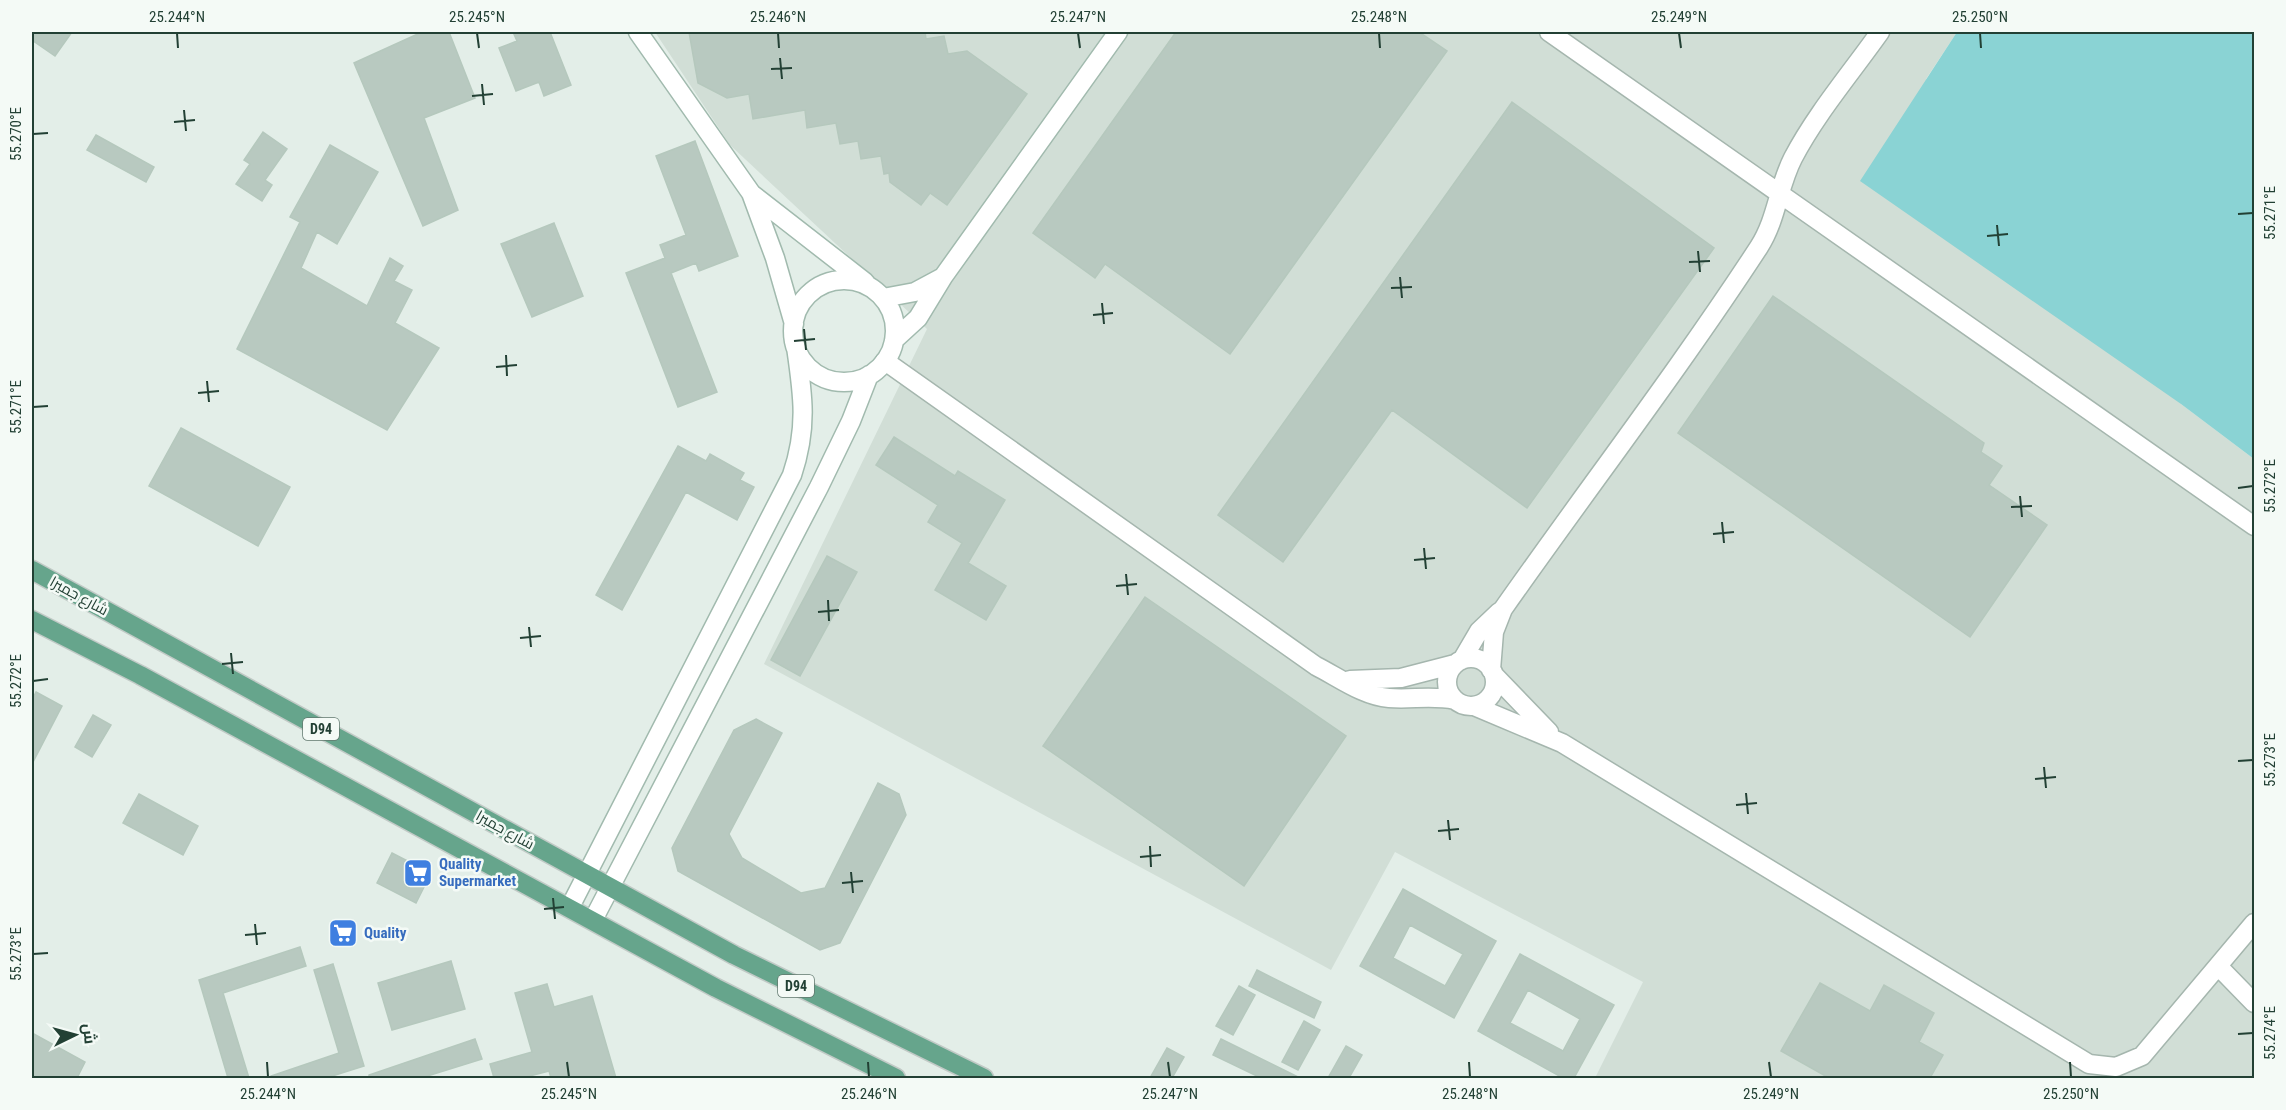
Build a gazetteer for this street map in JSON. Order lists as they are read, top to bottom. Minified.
{"streets":{"main road":["شارع جميرا","D94"]},"places":{"supermarket":["Quality Supermarket","Quality"]},"north":"right","coordinates":["25.244°N","25.245°N","25.246°N","25.247°N","25.248°N","25.249°N","25.250°N","55.270°E","55.271°E","55.272°E","55.273°E","55.274°E"]}
